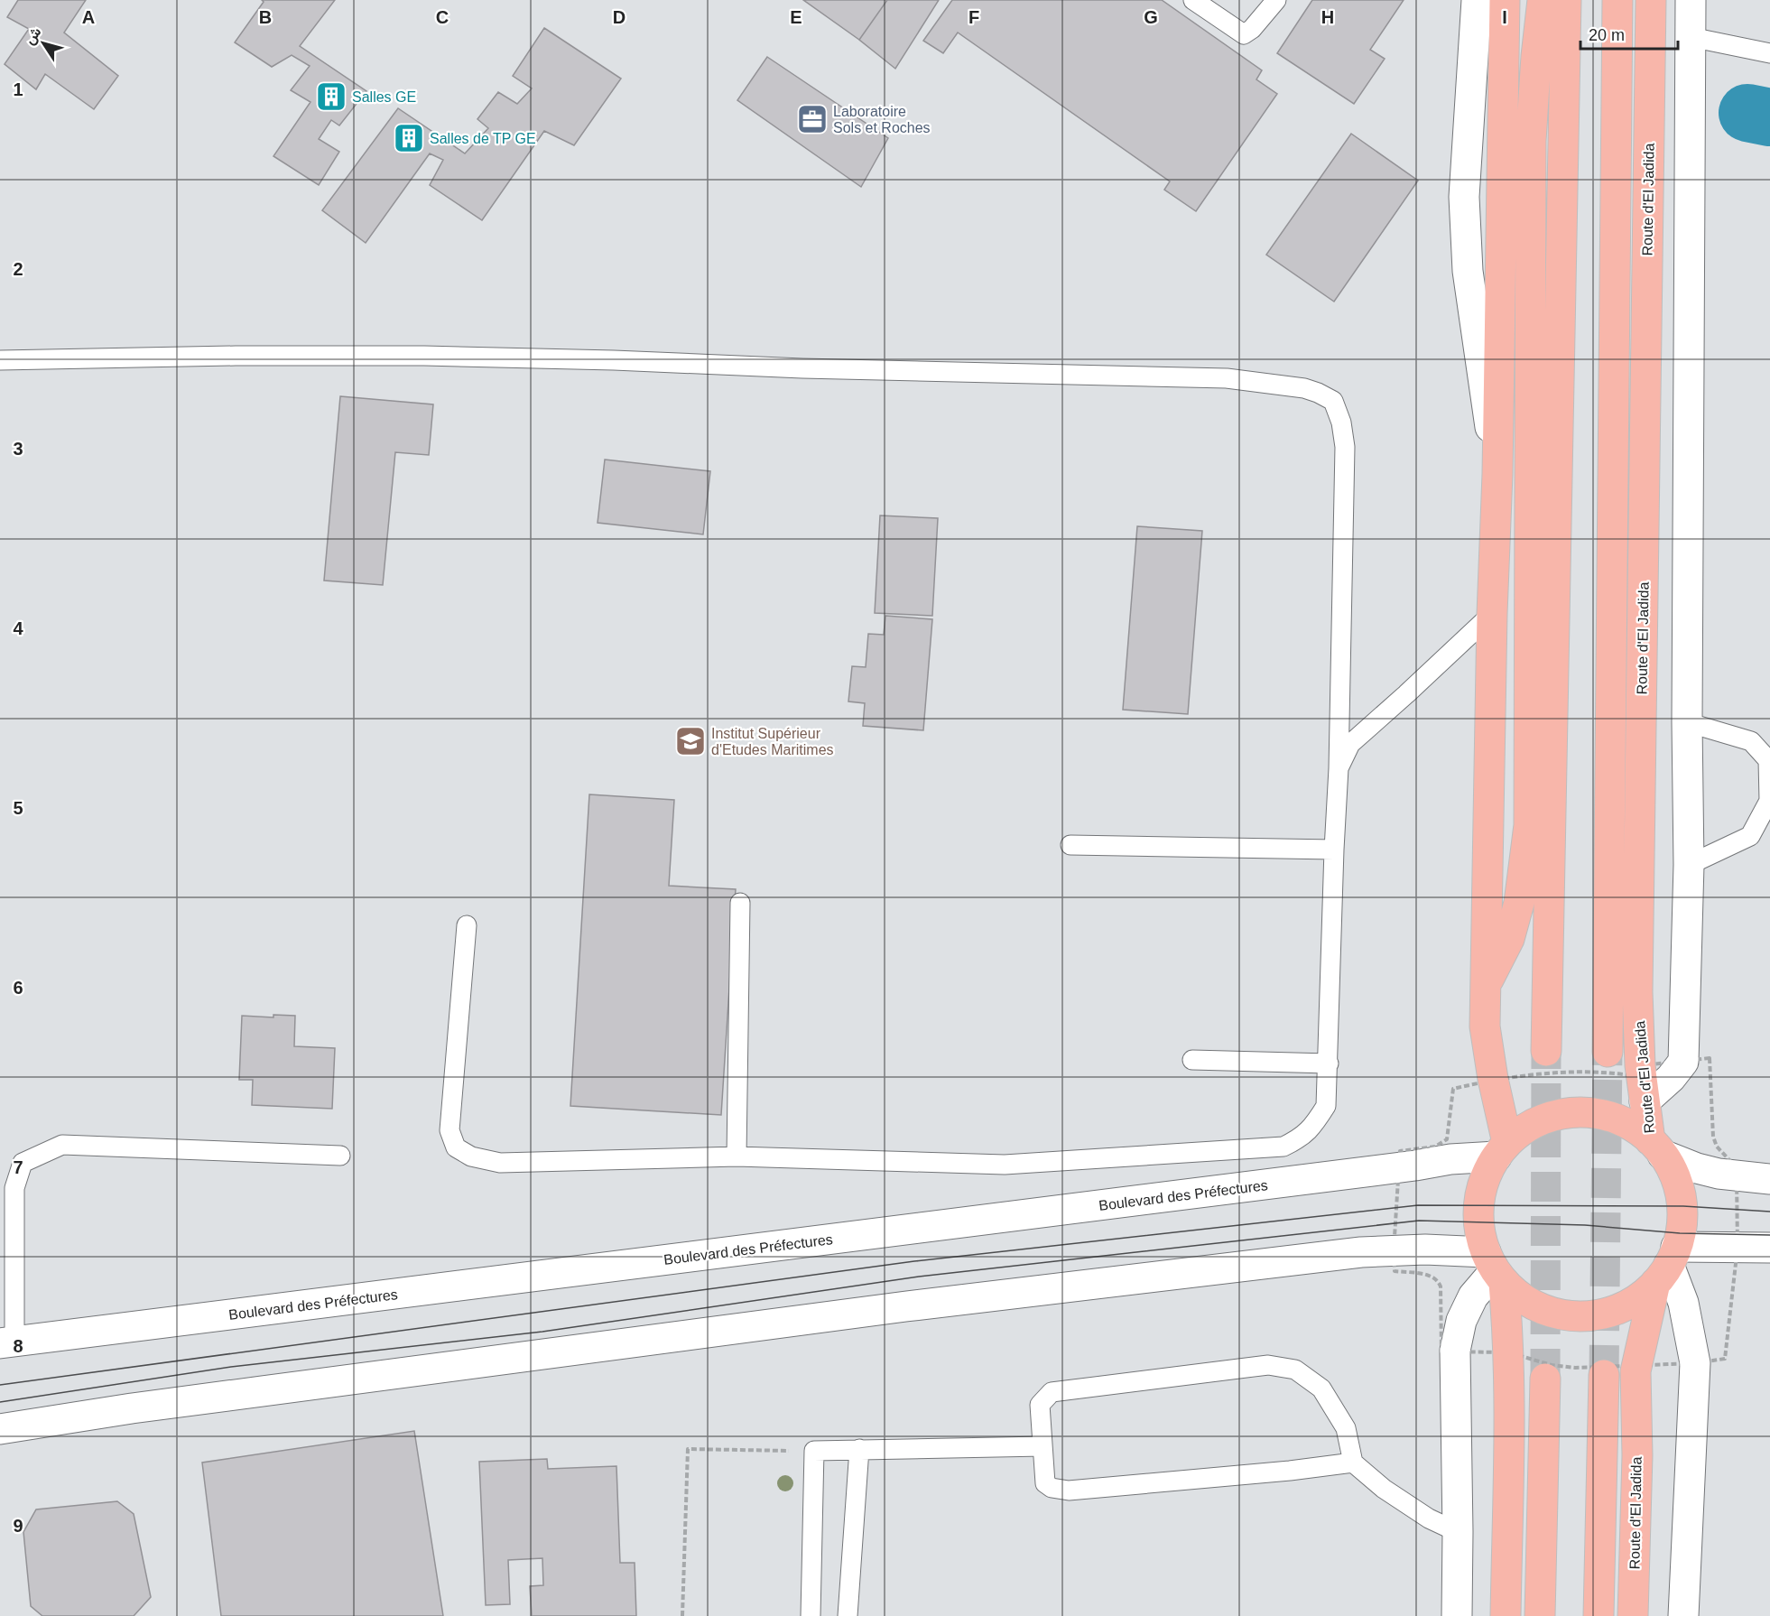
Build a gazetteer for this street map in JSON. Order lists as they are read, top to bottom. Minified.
{"streets":{"highway":["Route d'El Jadida"],"street":["Boulevard des Préfectures"]},"places":{"building":["Salles GE","Salles de TP GE"],"office":["Laboratoire Sols et Roches"],"school or university":["Institut Supérieur d'Etudes Maritimes"]},"scale_bar":"20 m","north":"top left","grid":{"columns":["A","B","C","D","E","F","G","H","I"],"rows":["1","2","3","4","5","6","7","8","9"]}}
